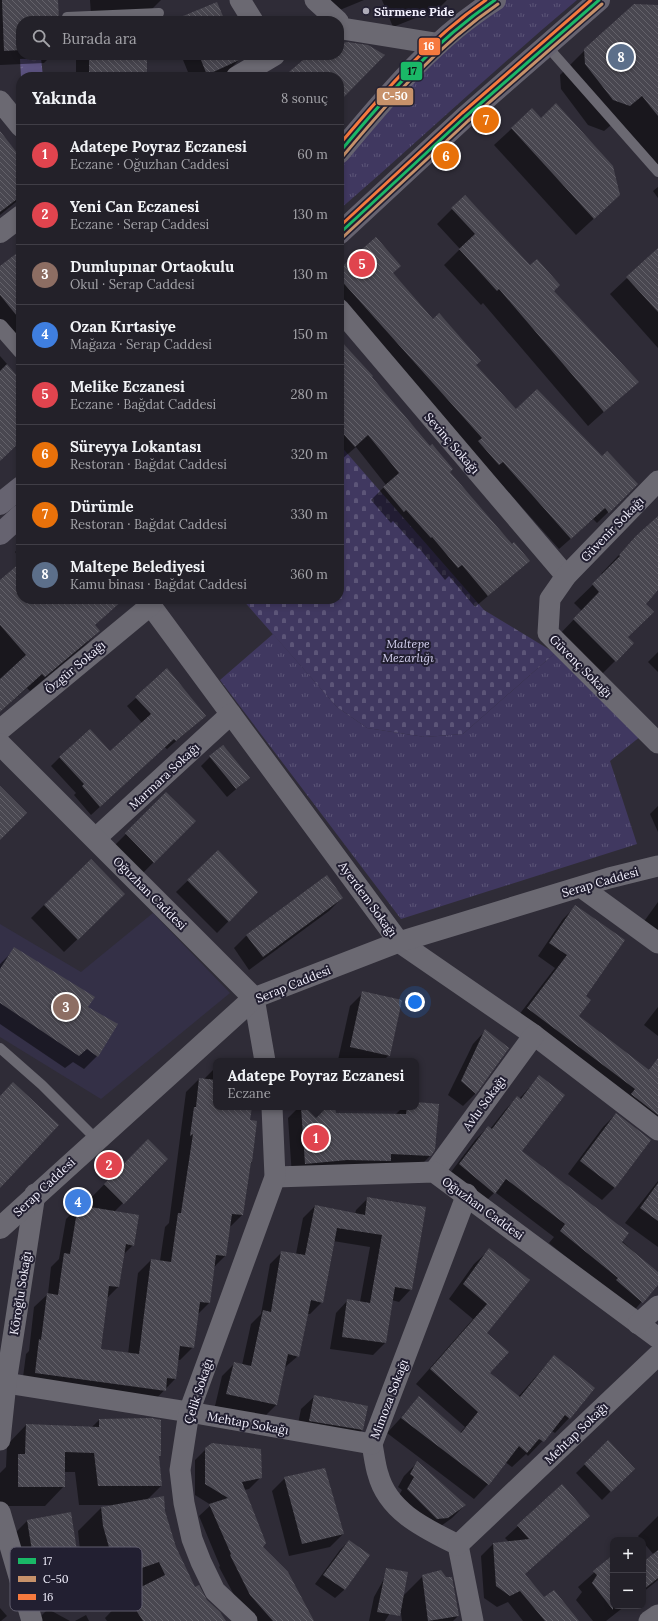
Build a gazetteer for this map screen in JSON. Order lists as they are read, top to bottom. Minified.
{"streets":{"street":["Sevinç Sokağı","Güvenir Sokağı","Güvenç Sokağı","Özgür Sokağı","Marmara Sokağı","Serap Caddesi","Oğuzhan Caddesi","Ayerdem Sokağı","Avlu Sokağı","Köroğlu Sokağı","Çelik Sokağı","Mimoza Sokağı","Mehtap Sokağı"]},"crossings":[["Sevinç Sokağı","Güvenir Sokağı"],["Sevinç Sokağı","Güvenç Sokağı"],["Güvenir Sokağı","Güvenç Sokağı"],["Marmara Sokağı","Oğuzhan Caddesi"],["Marmara Sokağı","Ayerdem Sokağı"],["Serap Caddesi","Oğuzhan Caddesi"],["Serap Caddesi","Ayerdem Sokağı"],["Serap Caddesi","Köroğlu Sokağı"],["Oğuzhan Caddesi","Avlu Sokağı"],["Oğuzhan Caddesi","Çelik Sokağı"],["Oğuzhan Caddesi","Mimoza Sokağı"],["Ayerdem Sokağı","Avlu Sokağı"],["Köroğlu Sokağı","Mehtap Sokağı"],["Çelik Sokağı","Mehtap Sokağı"],["Mimoza Sokağı","Mehtap Sokağı"]],"parks":["Maltepe Mezarlığı"],"places":["Sürmene Pide"],"lines":["transit line 17","transit line 16","transit line C-50"],"legend":["17","C-50","16"],"page":{"search":"Burada ara","pins":["8","7","6","5","3","1","2","4"],"heading":["Yakında","8 sonuç"],"list":[{"mark":"1","name":"Adatepe Poyraz Eczanesi","note":"Eczane · Oğuzhan Caddesi","value":"60 m"},{"mark":"2","name":"Yeni Can Eczanesi","note":"Eczane · Serap Caddesi","value":"130 m"},{"mark":"3","name":"Dumlupınar Ortaokulu","note":"Okul · Serap Caddesi","value":"130 m"},{"mark":"4","name":"Ozan Kırtasiye","note":"Mağaza · Serap Caddesi","value":"150 m"},{"mark":"5","name":"Melike Eczanesi","note":"Eczane · Bağdat Caddesi","value":"280 m"},{"mark":"6","name":"Süreyya Lokantası","note":"Restoran · Bağdat Caddesi","value":"320 m"},{"mark":"7","name":"Dürümle","note":"Restoran · Bağdat Caddesi","value":"330 m"},{"mark":"8","name":"Maltepe Belediyesi","note":"Kamu binası · Bağdat Caddesi","value":"360 m"}],"popup":["Adatepe Poyraz Eczanesi","Eczane"],"map_buttons":["+","−"]}}
